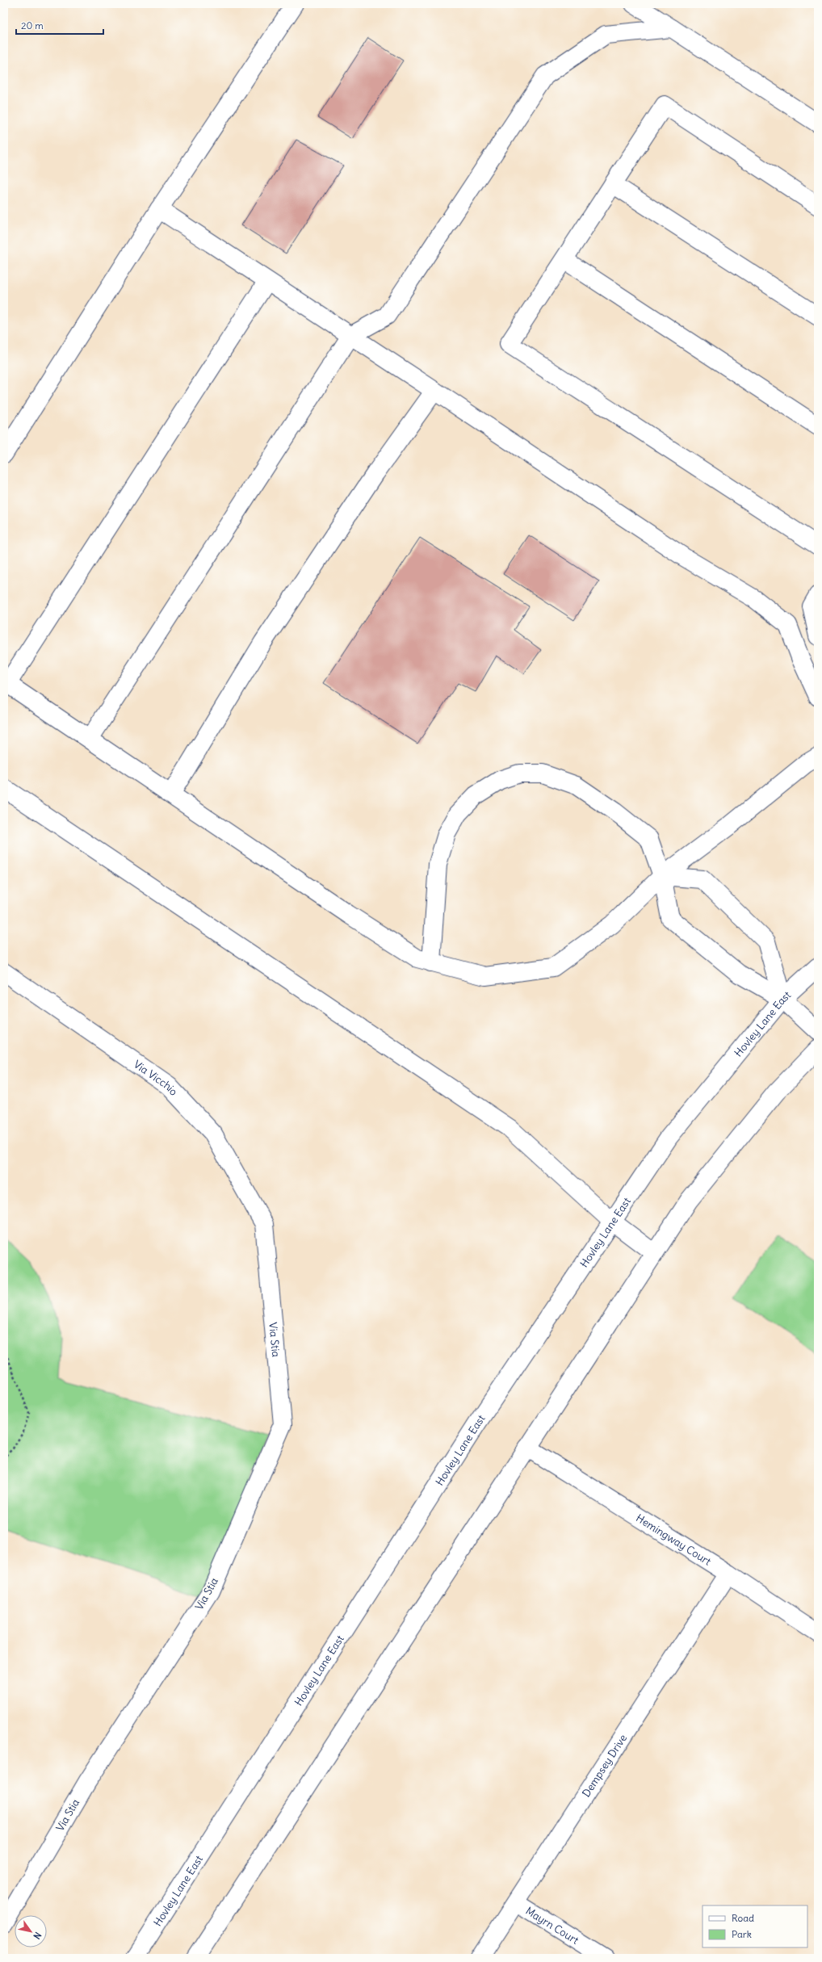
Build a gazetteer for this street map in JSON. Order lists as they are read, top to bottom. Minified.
{"streets":{"main road":["Hovley Lane East","Via Vicchio","Via Stia","Hemingway Court","Dempsey Drive","Mayrn Court"]},"crossings":[["Via Vicchio","Via Stia"],["Hemingway Court","Dempsey Drive"],["Dempsey Drive","Mayrn Court"]],"legend":["Road","Park"],"scale_bar":"20 m","north":"bottom right"}
